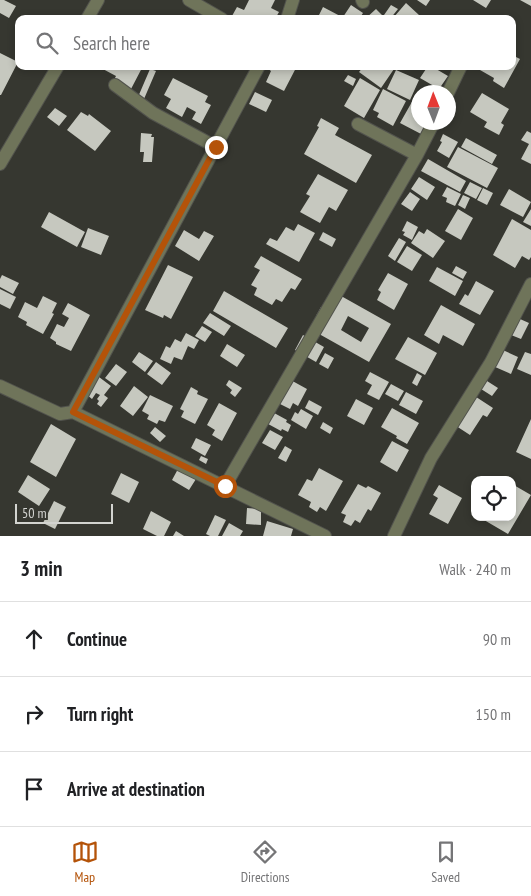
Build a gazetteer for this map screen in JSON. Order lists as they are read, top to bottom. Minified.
{"scale_bar":"50 m","north":"top","page":{"search":"Search here","scale":"50 m","heading":["3 min","Walk · 240 m"],"list":[["Continue","90 m"],["Turn right","150 m"],"Arrive at destination"],"nav":["Map","Directions","Saved"]}}
